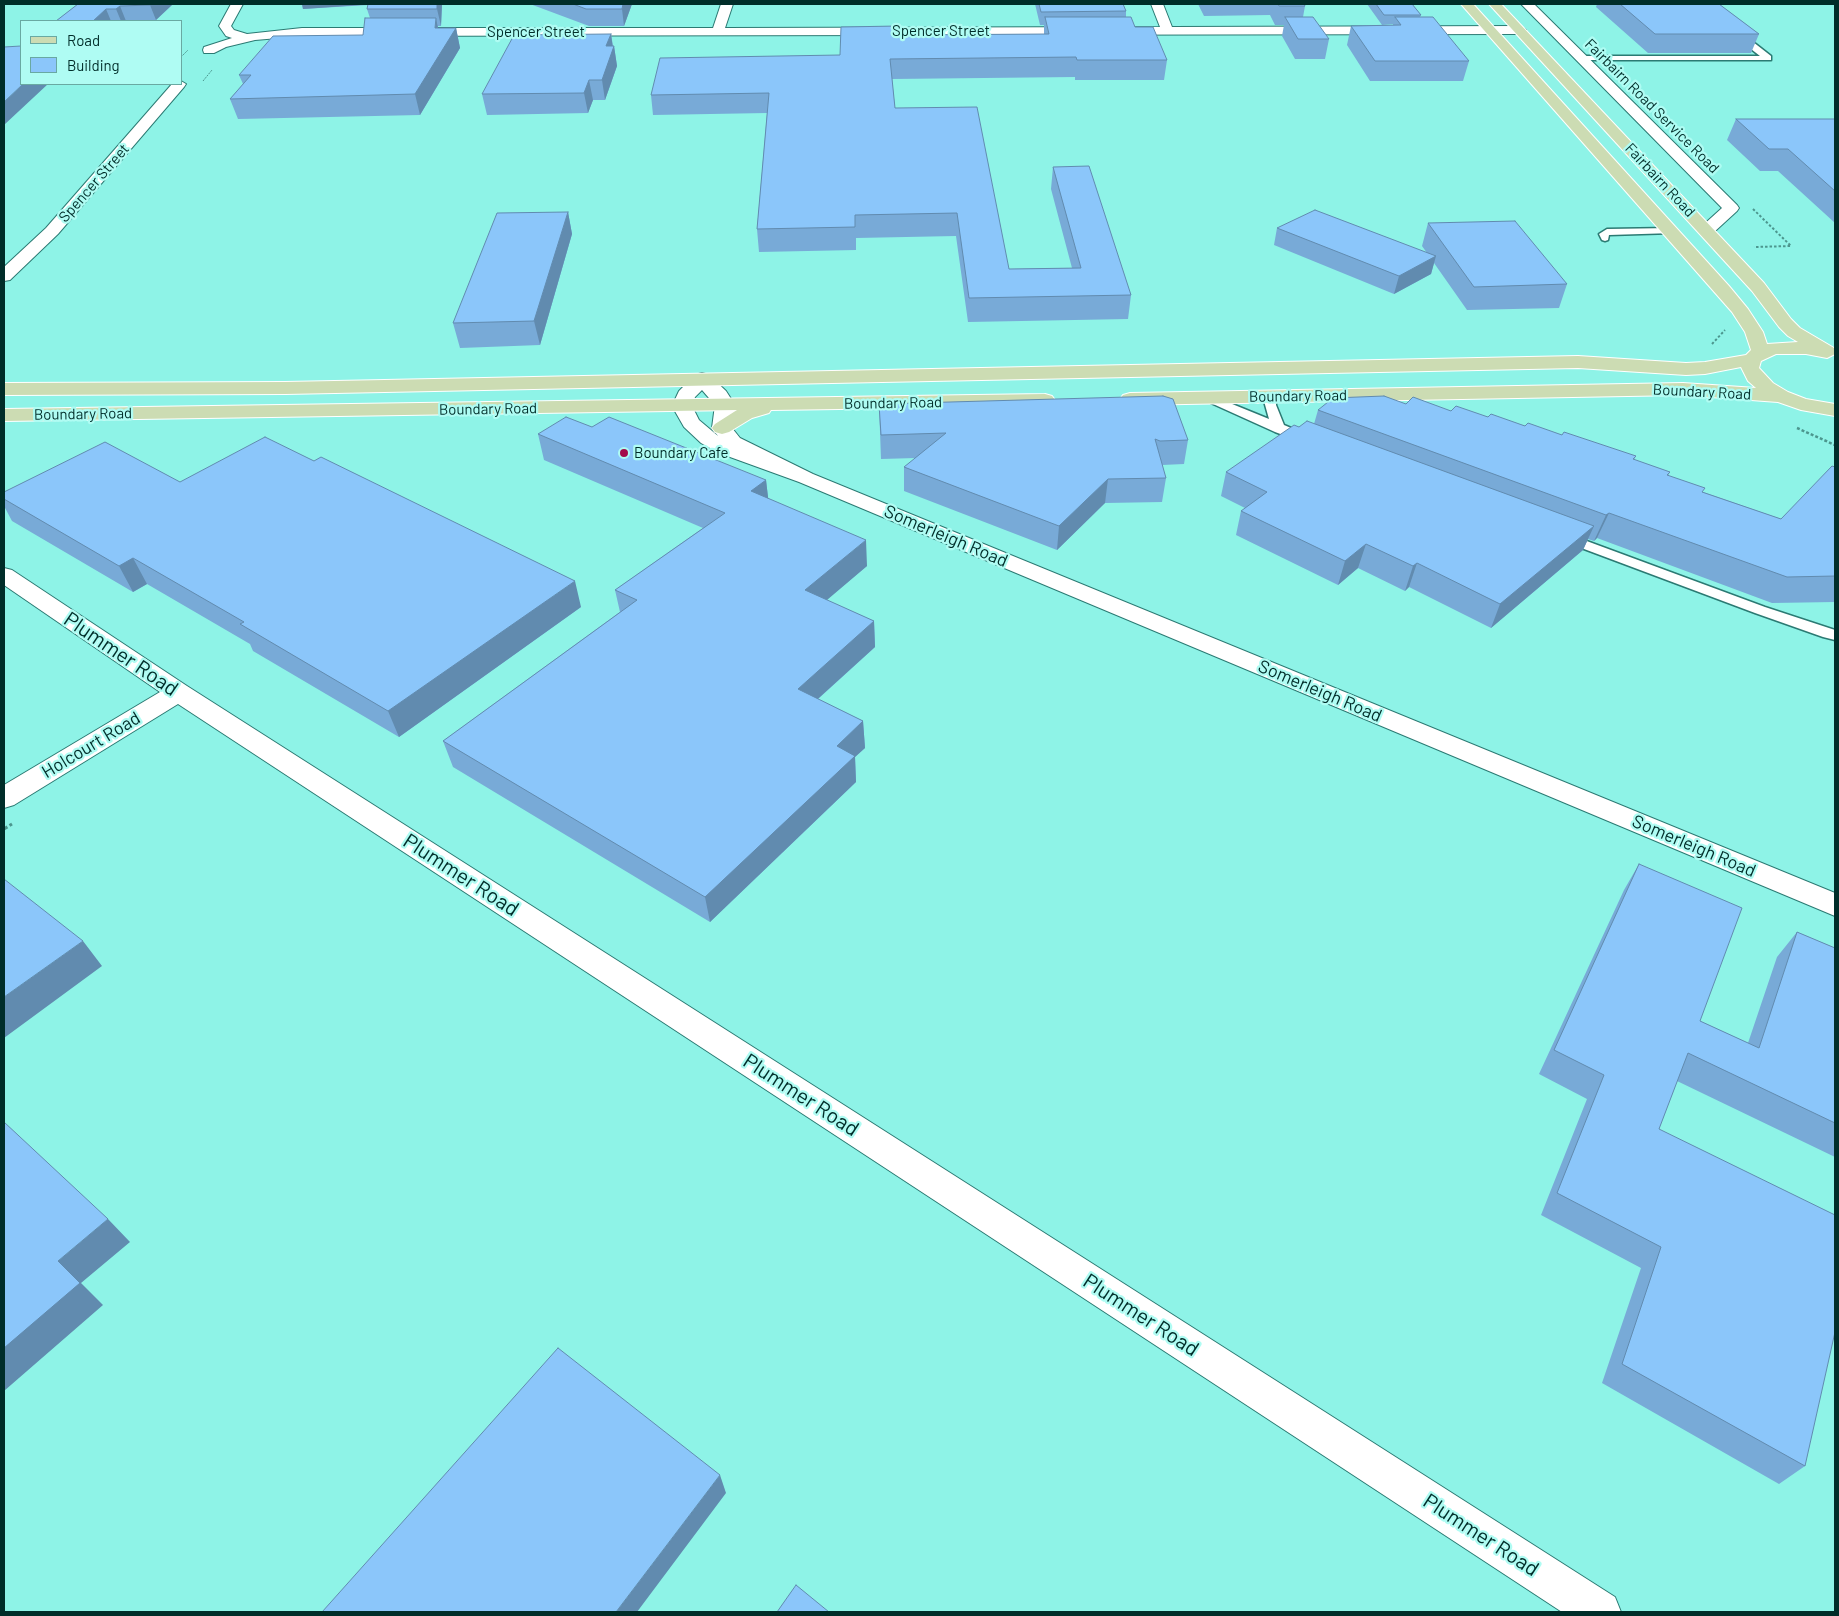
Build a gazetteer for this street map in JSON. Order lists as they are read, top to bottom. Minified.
{"streets":{"main road":["Fairbairn Road","Boundary Road"],"street":["Spencer Street","Fairbairn Road Service Road","Somerleigh Road","Plummer Road","Holcourt Road"]},"crossings":[["Spencer Street","Fairbairn Road"],["Fairbairn Road Service Road","Fairbairn Road"],["Fairbairn Road","Boundary Road"],["Boundary Road","Somerleigh Road"],["Plummer Road","Holcourt Road"]],"places":["Boundary Cafe"],"legend":["Road","Building"]}
